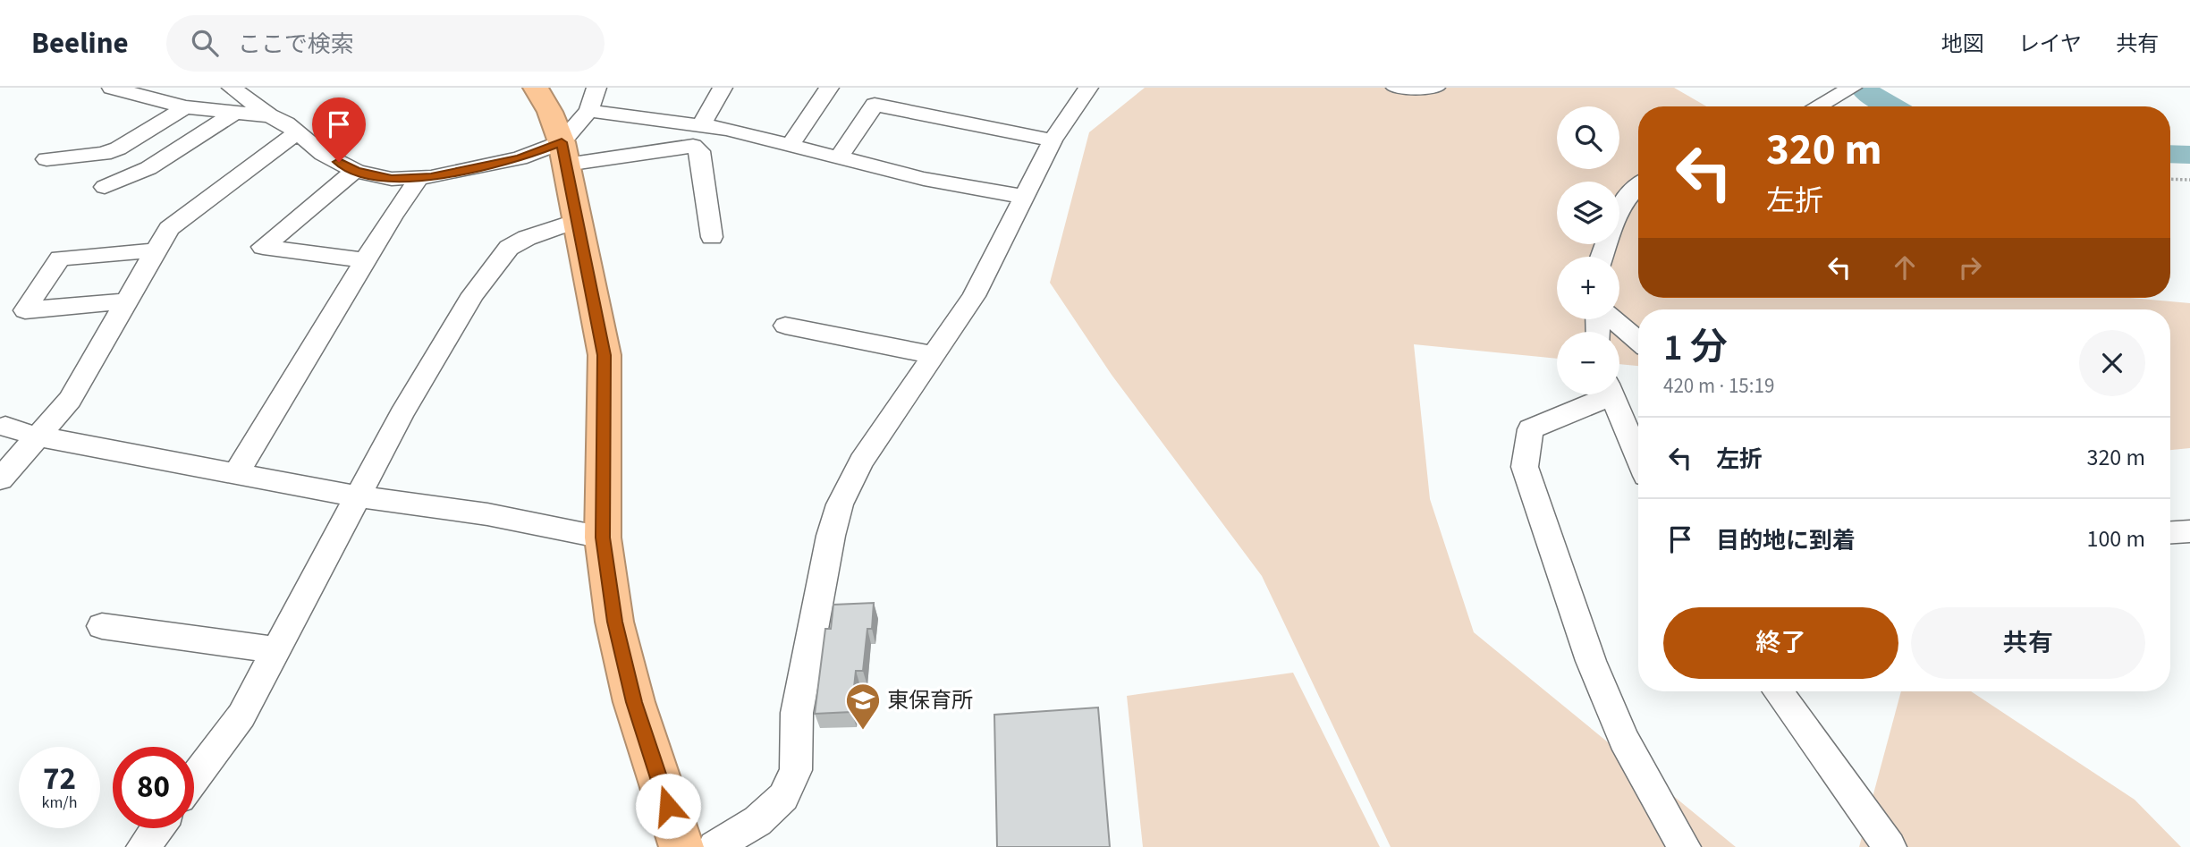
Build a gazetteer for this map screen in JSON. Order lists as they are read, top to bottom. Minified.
{"places":{"school or university":["東保育所"]},"page":{"header":"Beeline","search":"ここで検索","nav":["地図","レイヤ","共有"],"map_buttons":["+","−"],"turn":["320 m","左折"],"heading":["1 分","420 m · 15:19"],"list":[{"name":"左折","value":"320 m"},{"name":"目的地に到着","value":"100 m"}],"buttons":["終了","共有"],"speed":"72 km/h","limit":"80"}}
